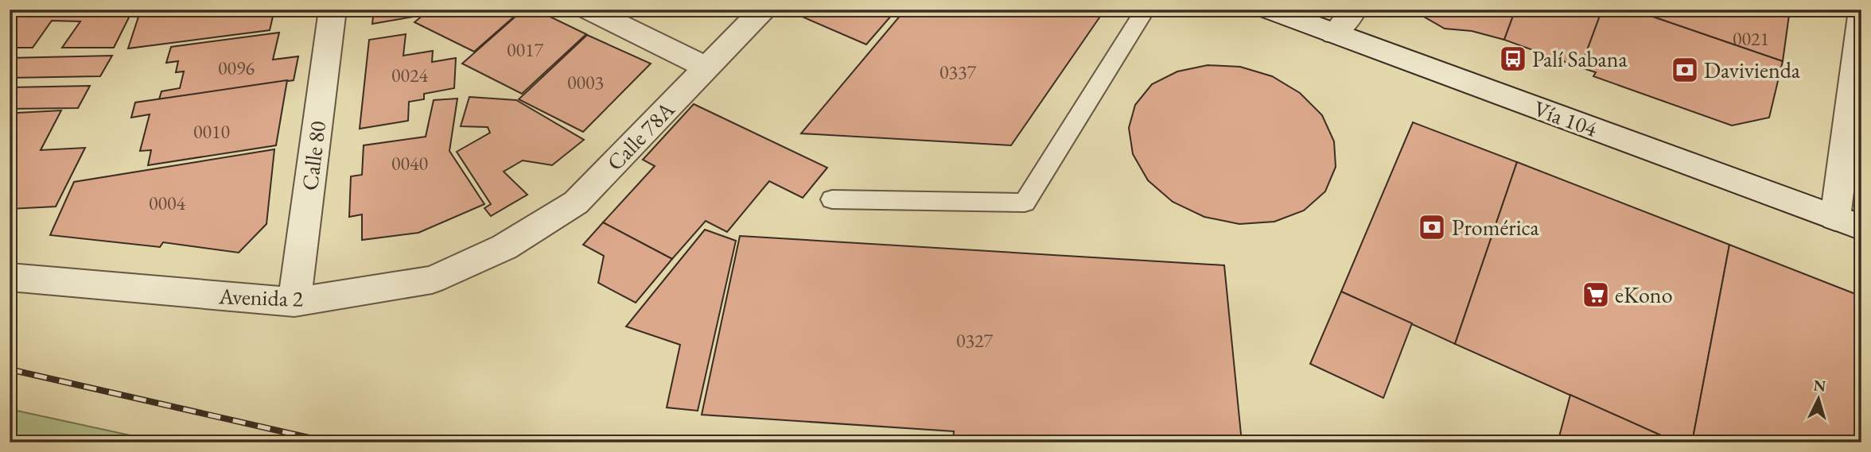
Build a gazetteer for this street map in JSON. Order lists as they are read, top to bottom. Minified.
{"streets":{"street":["Vía 104","Calle 78A","Calle 80","Avenida 2"]},"crossings":[["Calle 78A","Avenida 2"],["Calle 80","Avenida 2"]],"places":{"bus stop":["Palí Sabana"],"bank":["Davivienda","Promérica"],"supermarket":["eKono"]},"house_numbers":["0021","0017","0096","0337","0024","0003","0010","0040","0004","0327"],"north":"top"}
